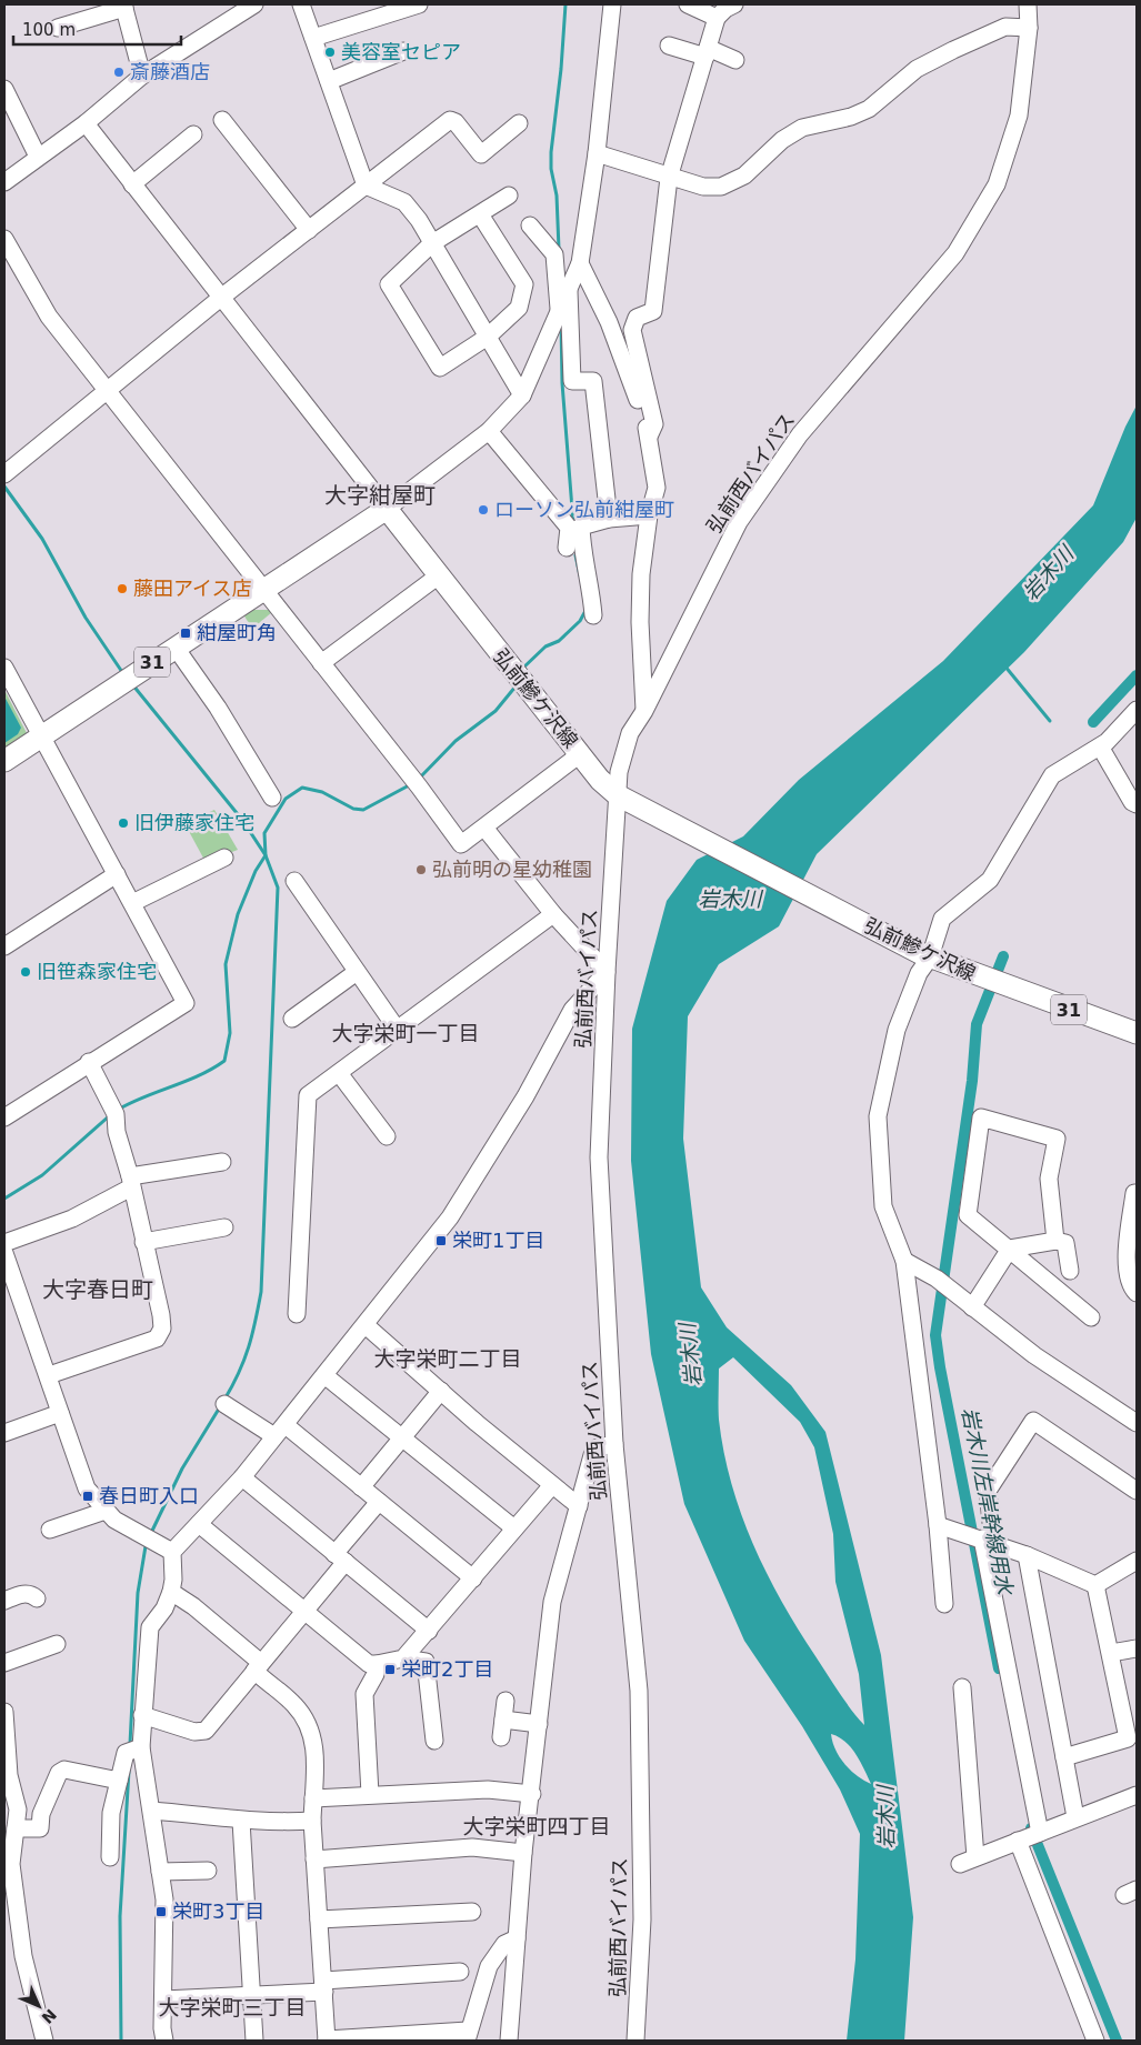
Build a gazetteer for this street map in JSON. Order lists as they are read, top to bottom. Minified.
{"streets":{"main road":["31","弘前鰺ケ沢線"],"street":["弘前西バイパス"]},"crossings":[["弘前西バイパス","弘前鰺ケ沢線"],["31","弘前鰺ケ沢線"]],"districts":["大字紺屋町","大字栄町一丁目","大字春日町","大字栄町二丁目","大字栄町四丁目","大字栄町三丁目"],"water":["岩木川","岩木川左岸幹線用水"],"places":{"other":["美容室セピア","斎藤酒店","ローソン弘前紺屋町","藤田アイス店","旧伊藤家住宅","弘前明の星幼稚園","旧笹森家住宅"],"transit":["紺屋町角","栄町1丁目","春日町入口","栄町2丁目","栄町3丁目"]},"scale_bar":"100 m","north":"bottom right"}
